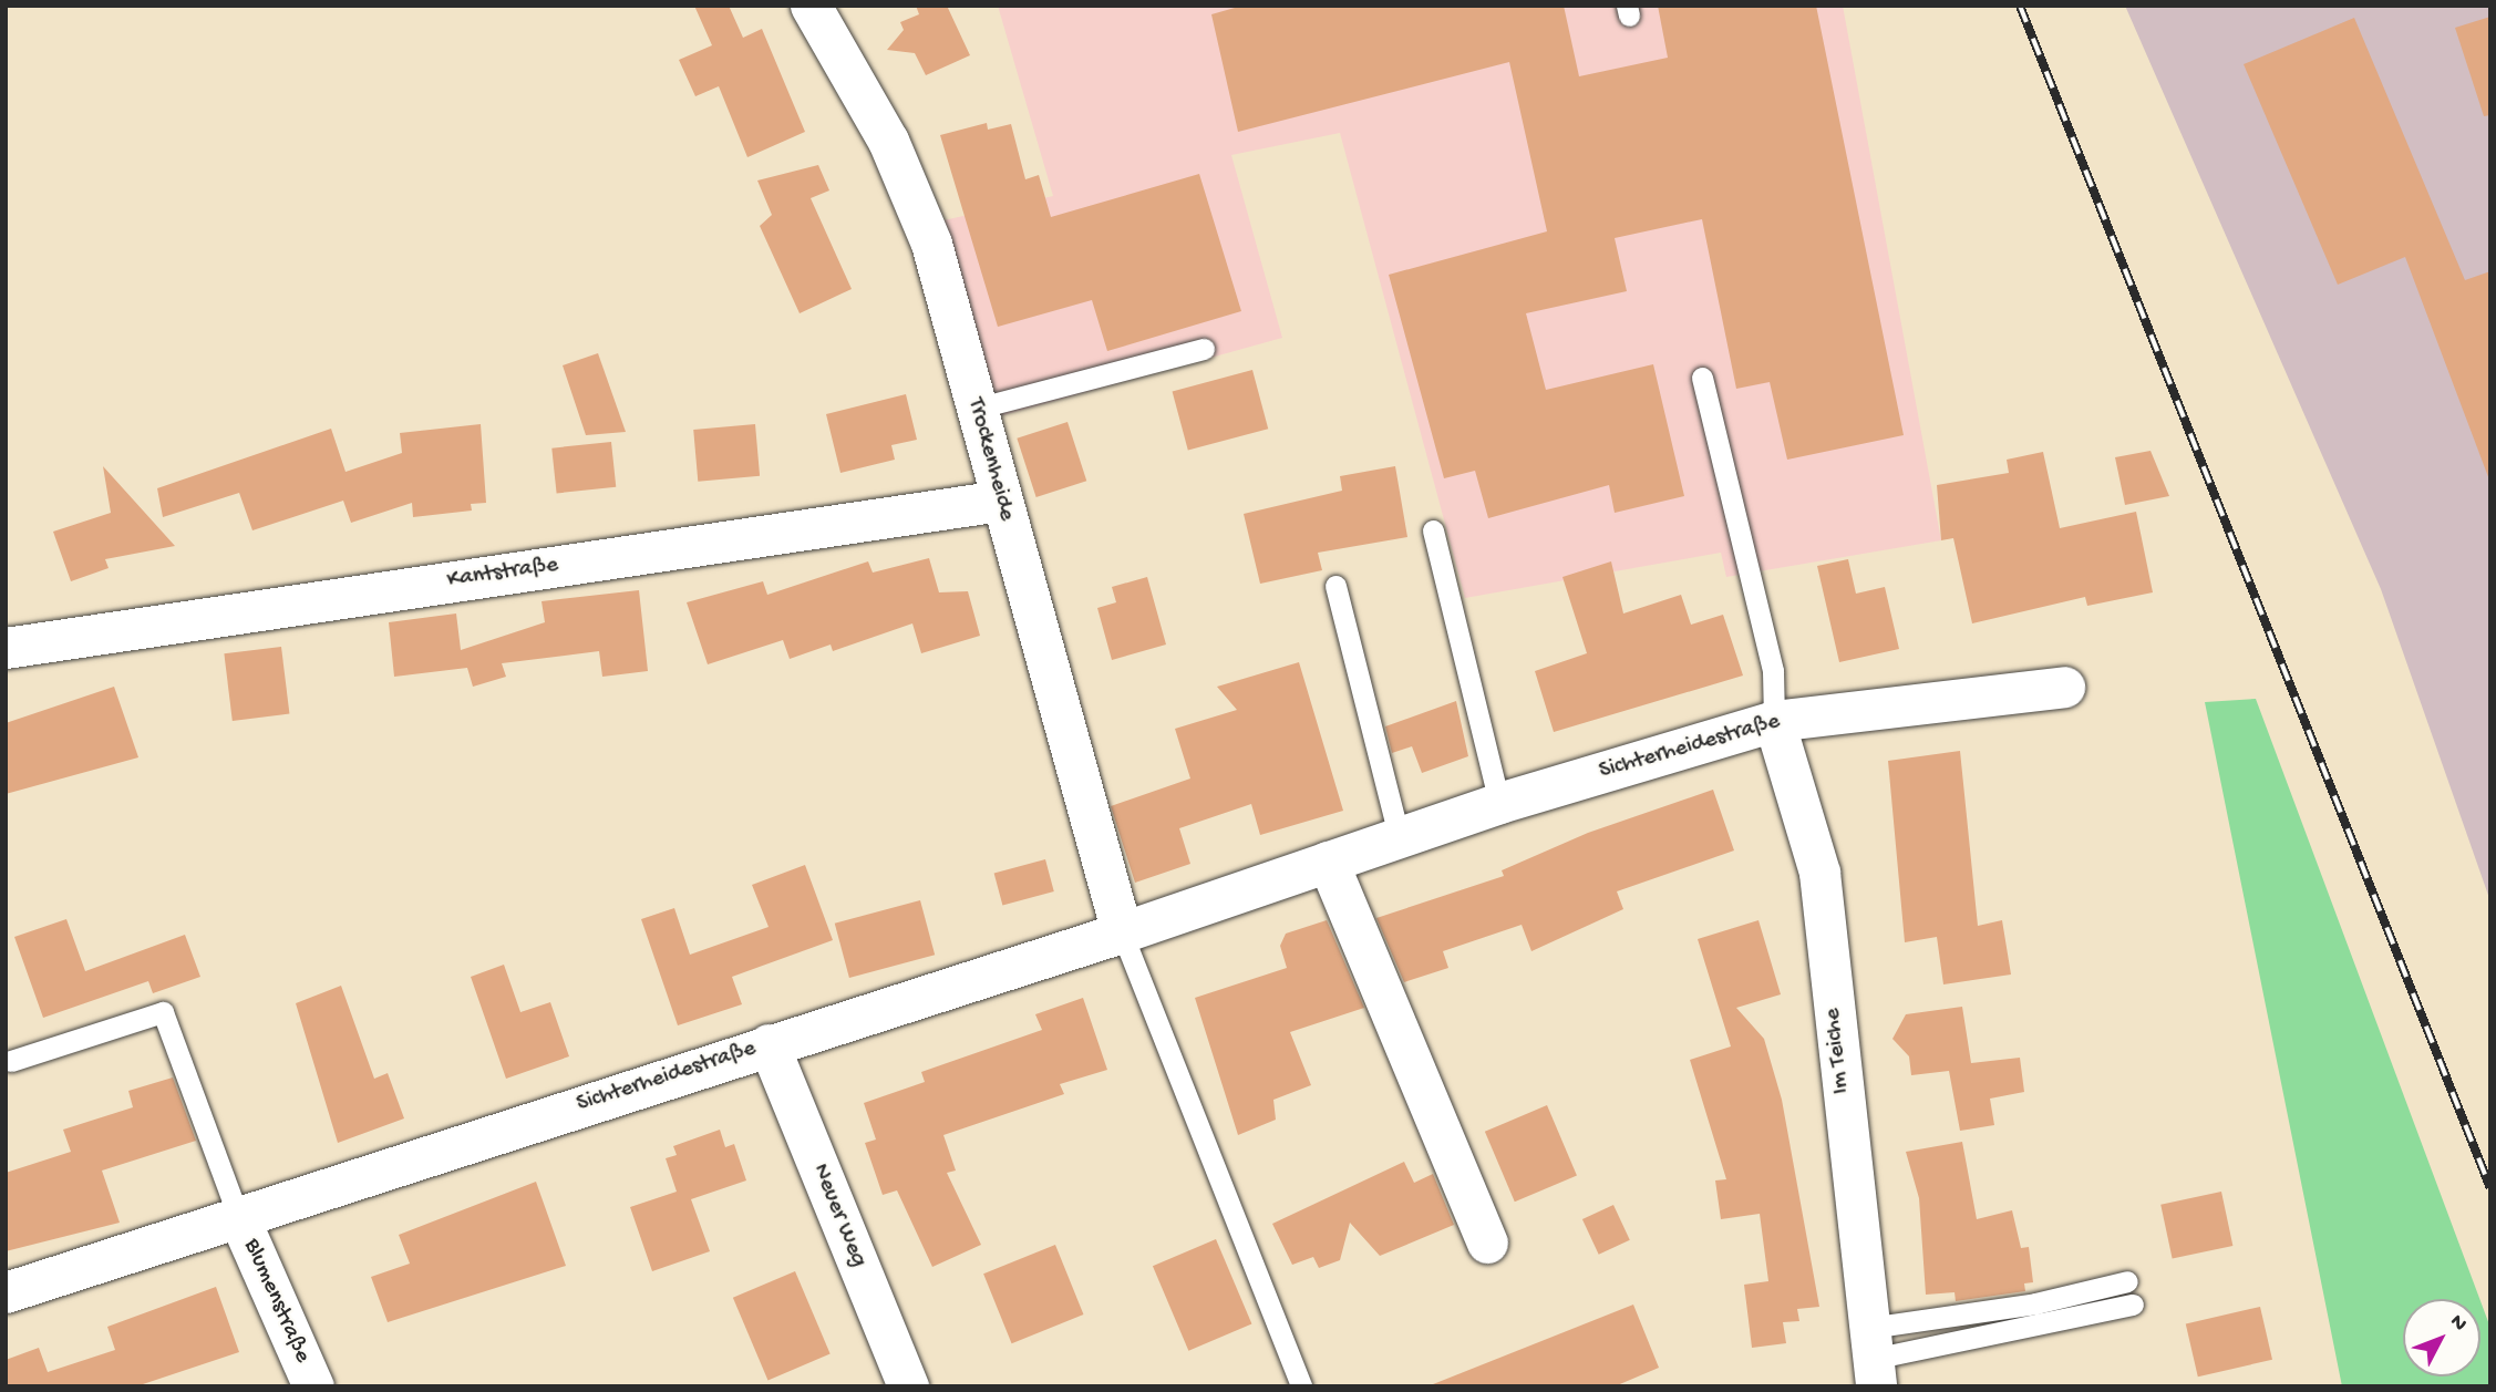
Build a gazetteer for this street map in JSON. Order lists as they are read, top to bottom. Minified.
{"streets":{"street":["Trockenheide","Kantstraße","Sichterheidestraße","Im Teiche","Neuer Weg","Blumenstraße"]},"crossings":[["Trockenheide","Kantstraße"],["Trockenheide","Sichterheidestraße"],["Sichterheidestraße","Im Teiche"],["Sichterheidestraße","Neuer Weg"],["Sichterheidestraße","Blumenstraße"]],"north":"top right"}
